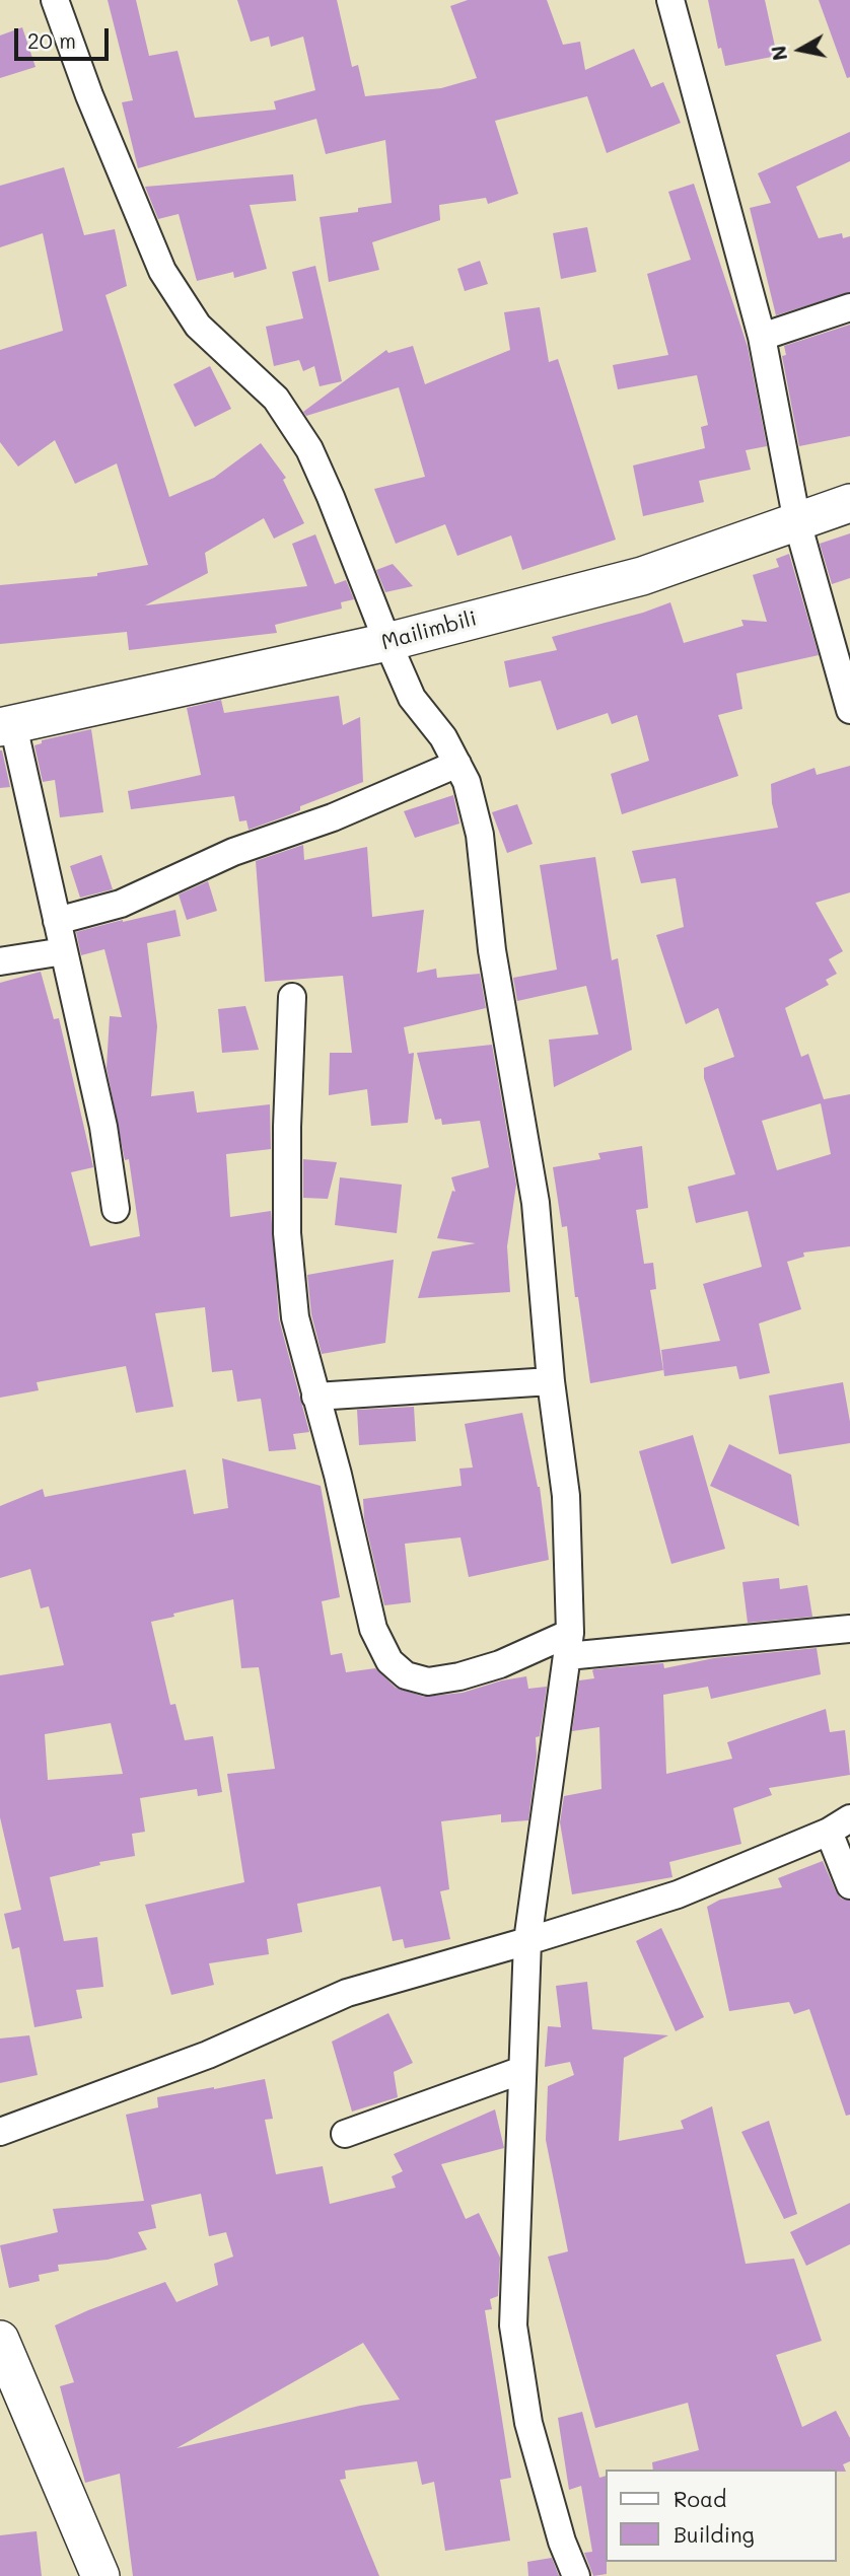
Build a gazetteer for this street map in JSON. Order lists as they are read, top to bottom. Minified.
{"streets":{"street":["Mailimbili"]},"legend":["Road","Building"],"scale_bar":"20 m","north":"left"}
